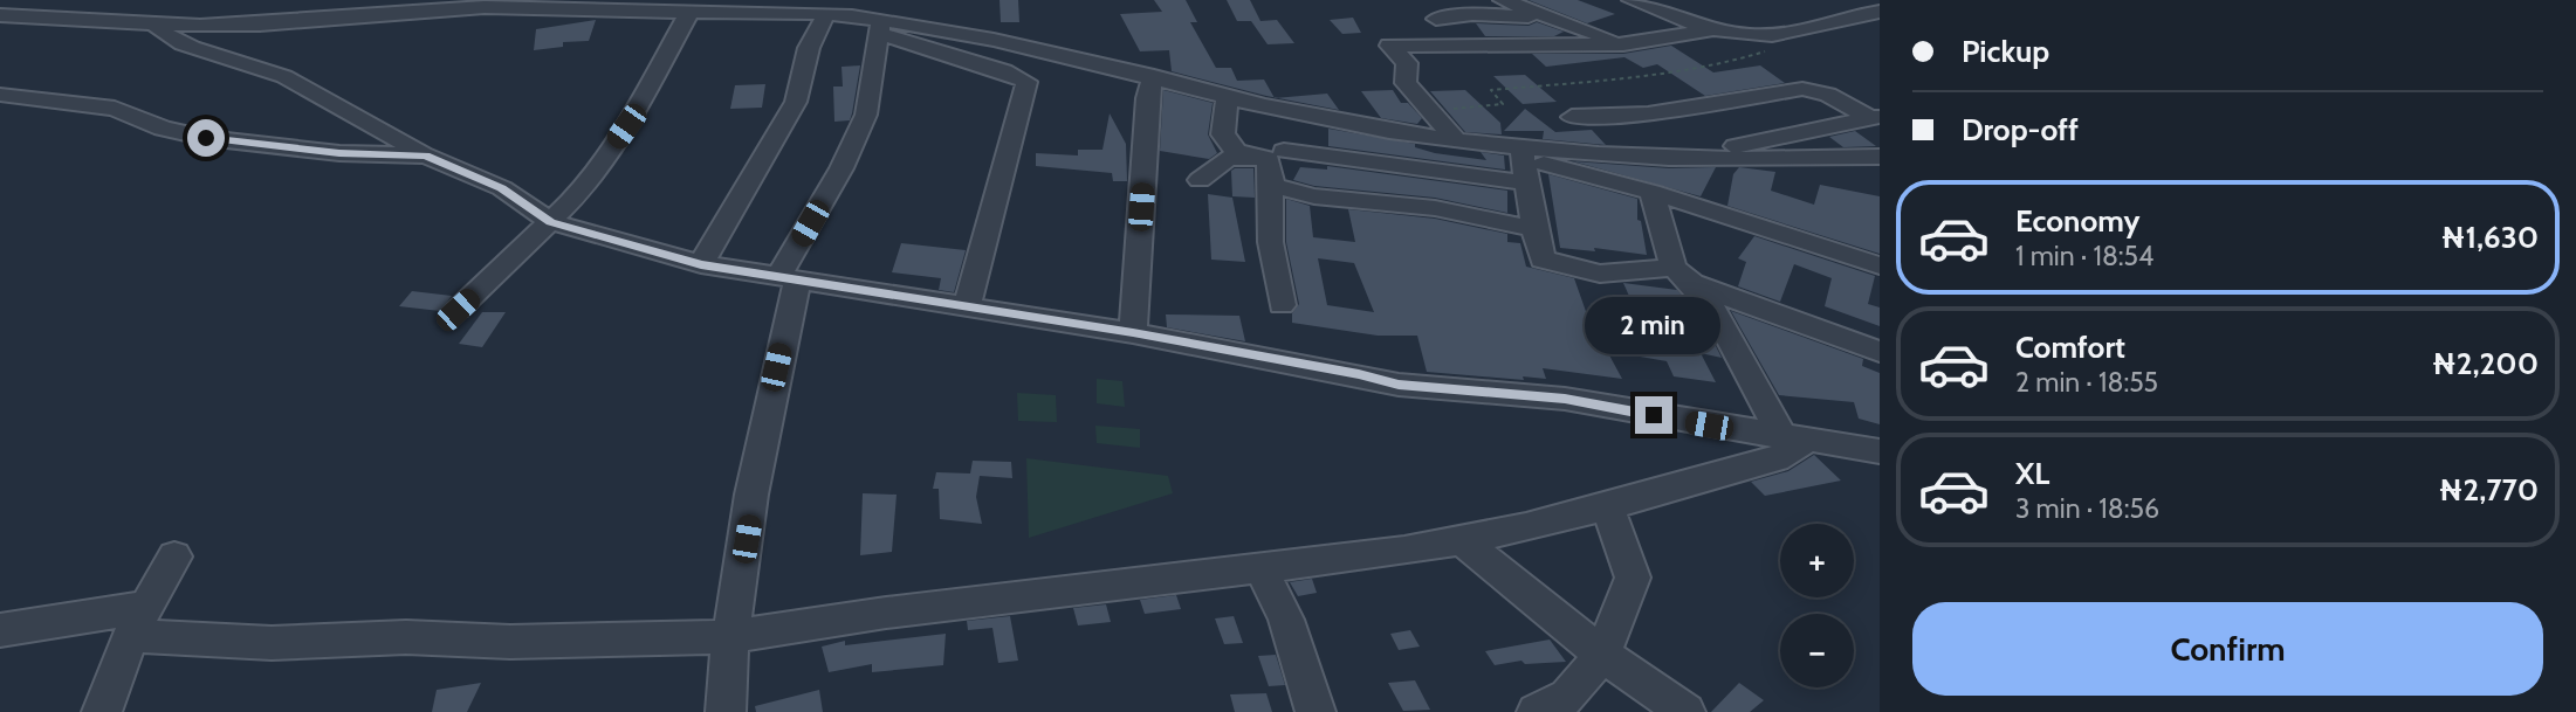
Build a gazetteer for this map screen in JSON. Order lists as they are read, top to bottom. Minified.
{"page":{"banner":["Pickup","Drop-off"],"list":[{"name":"Economy","note":"1 min · 18:54","value":"₦1,630"},{"name":"Comfort","note":"2 min · 18:55","value":"₦2,200"},{"name":"XL","note":"3 min · 18:56","value":"₦2,770"}],"bubble":"2 min","map_buttons":["+","−"],"buttons":"Confirm"}}
